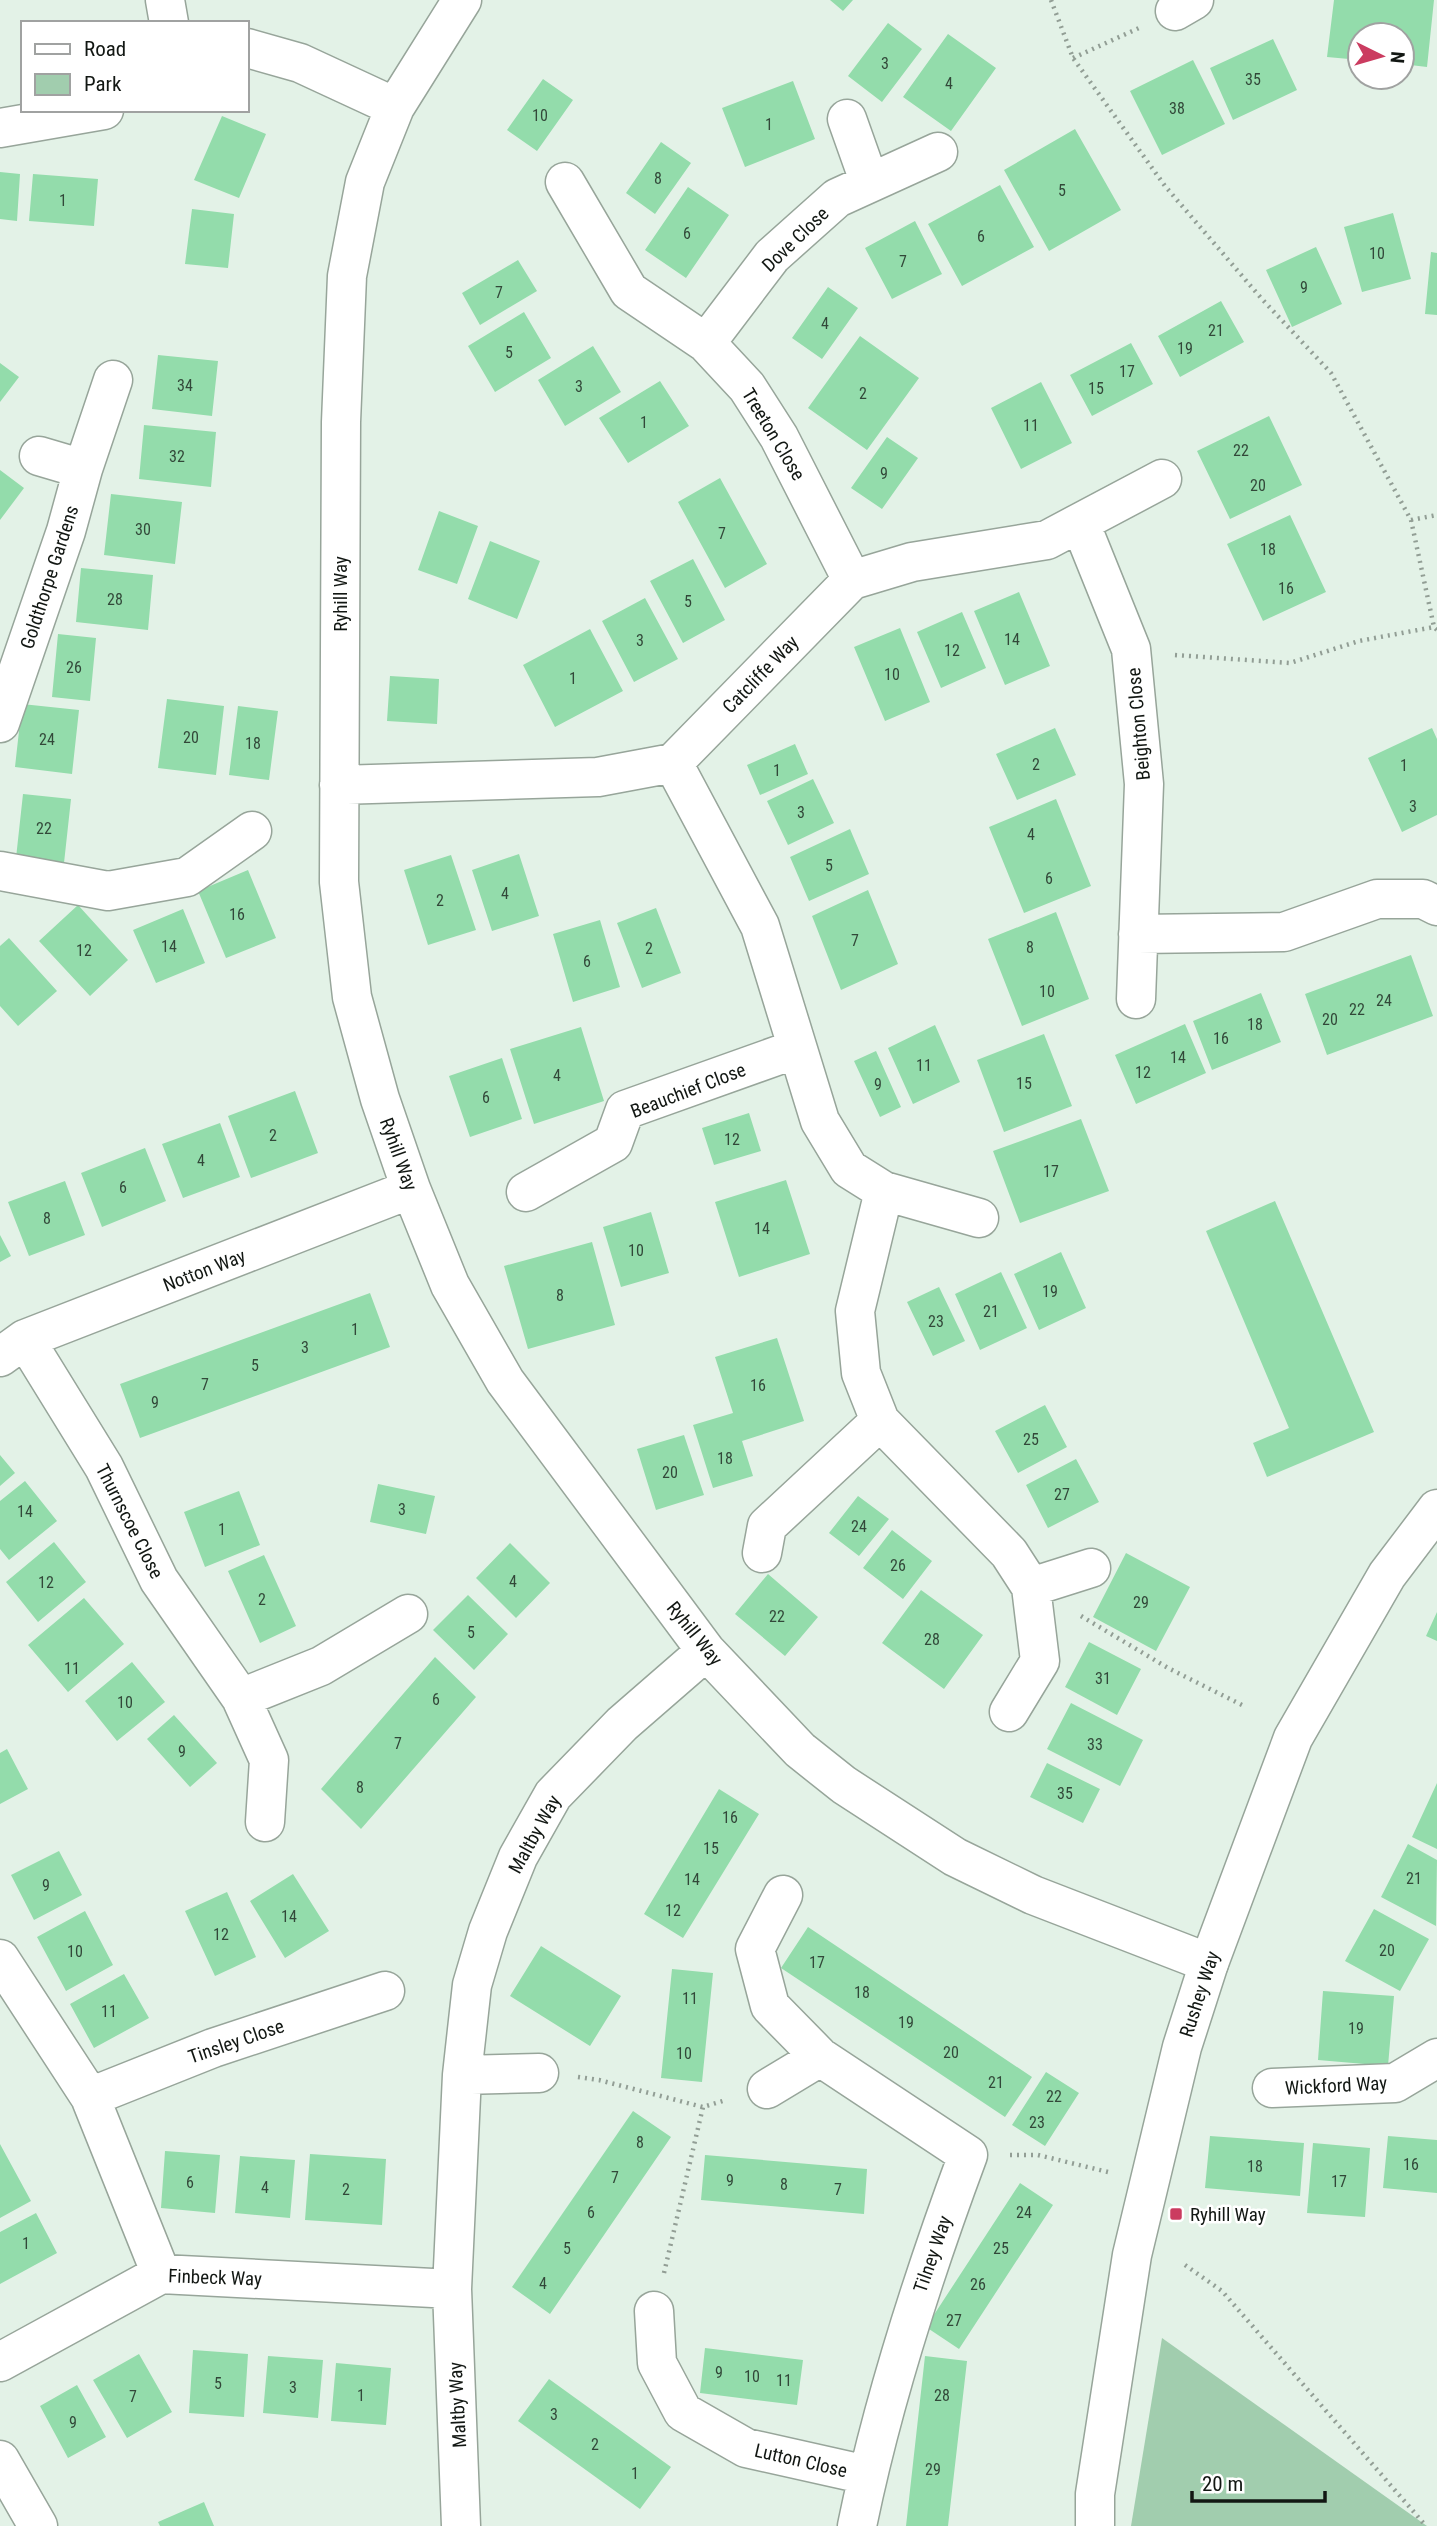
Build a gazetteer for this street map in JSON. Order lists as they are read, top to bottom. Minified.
{"streets":{"street":["Dove Close","Treeton Close","Goldthorpe Gardens","Ryhill Way","Catcliffe Way","Beighton Close","Beauchief Close","Notton Way","Thurnscoe Close","Maltby Way","Rushey Way","Tinsley Close","Wickford Way","Tilney Way","Finbeck Way","Lutton Close"]},"crossings":[["Dove Close","Treeton Close"],["Treeton Close","Catcliffe Way"],["Ryhill Way","Notton Way"],["Ryhill Way","Maltby Way"],["Ryhill Way","Rushey Way"],["Catcliffe Way","Beighton Close"],["Notton Way","Thurnscoe Close"],["Maltby Way","Finbeck Way"],["Tilney Way","Lutton Close"]],"places":{"transit":["Ryhill Way"]},"house_numbers":["3","35","4","38","10","1","8","5","1","6","6","10","7","9","7","4","21","19","5","17","34","3","15","2","1","11","22","32","9","20","30","7","18","16","28","5","14","3","12","26","10","1","20","24","18","2","1","1","3","3","22","4","5","6","4","2","16","7","14","8","2","12","6","10","24","22","20","18","16","14","11","12","4","15","9","6","2","12","4","17","6","8","14","10","19","8","21","23","1","3","5","7","16","9","25","18","20","27","3","14","24","1","26","4","12","2","29","22","5","28","11","31","6","10","7","33","9","8","35","16","15","21","14","9","12","14","12","20","10","17","18","11","11","19","19","20","10","21","22","23","8","16","18","7","9","17","6","8","4","2","7","6","24","1","5","25","4","26","27","9","10","11","5","3","1","28","7","3","9","2","29","1"],"legend":["Road","Park"],"scale_bar":"20 m","north":"right"}
